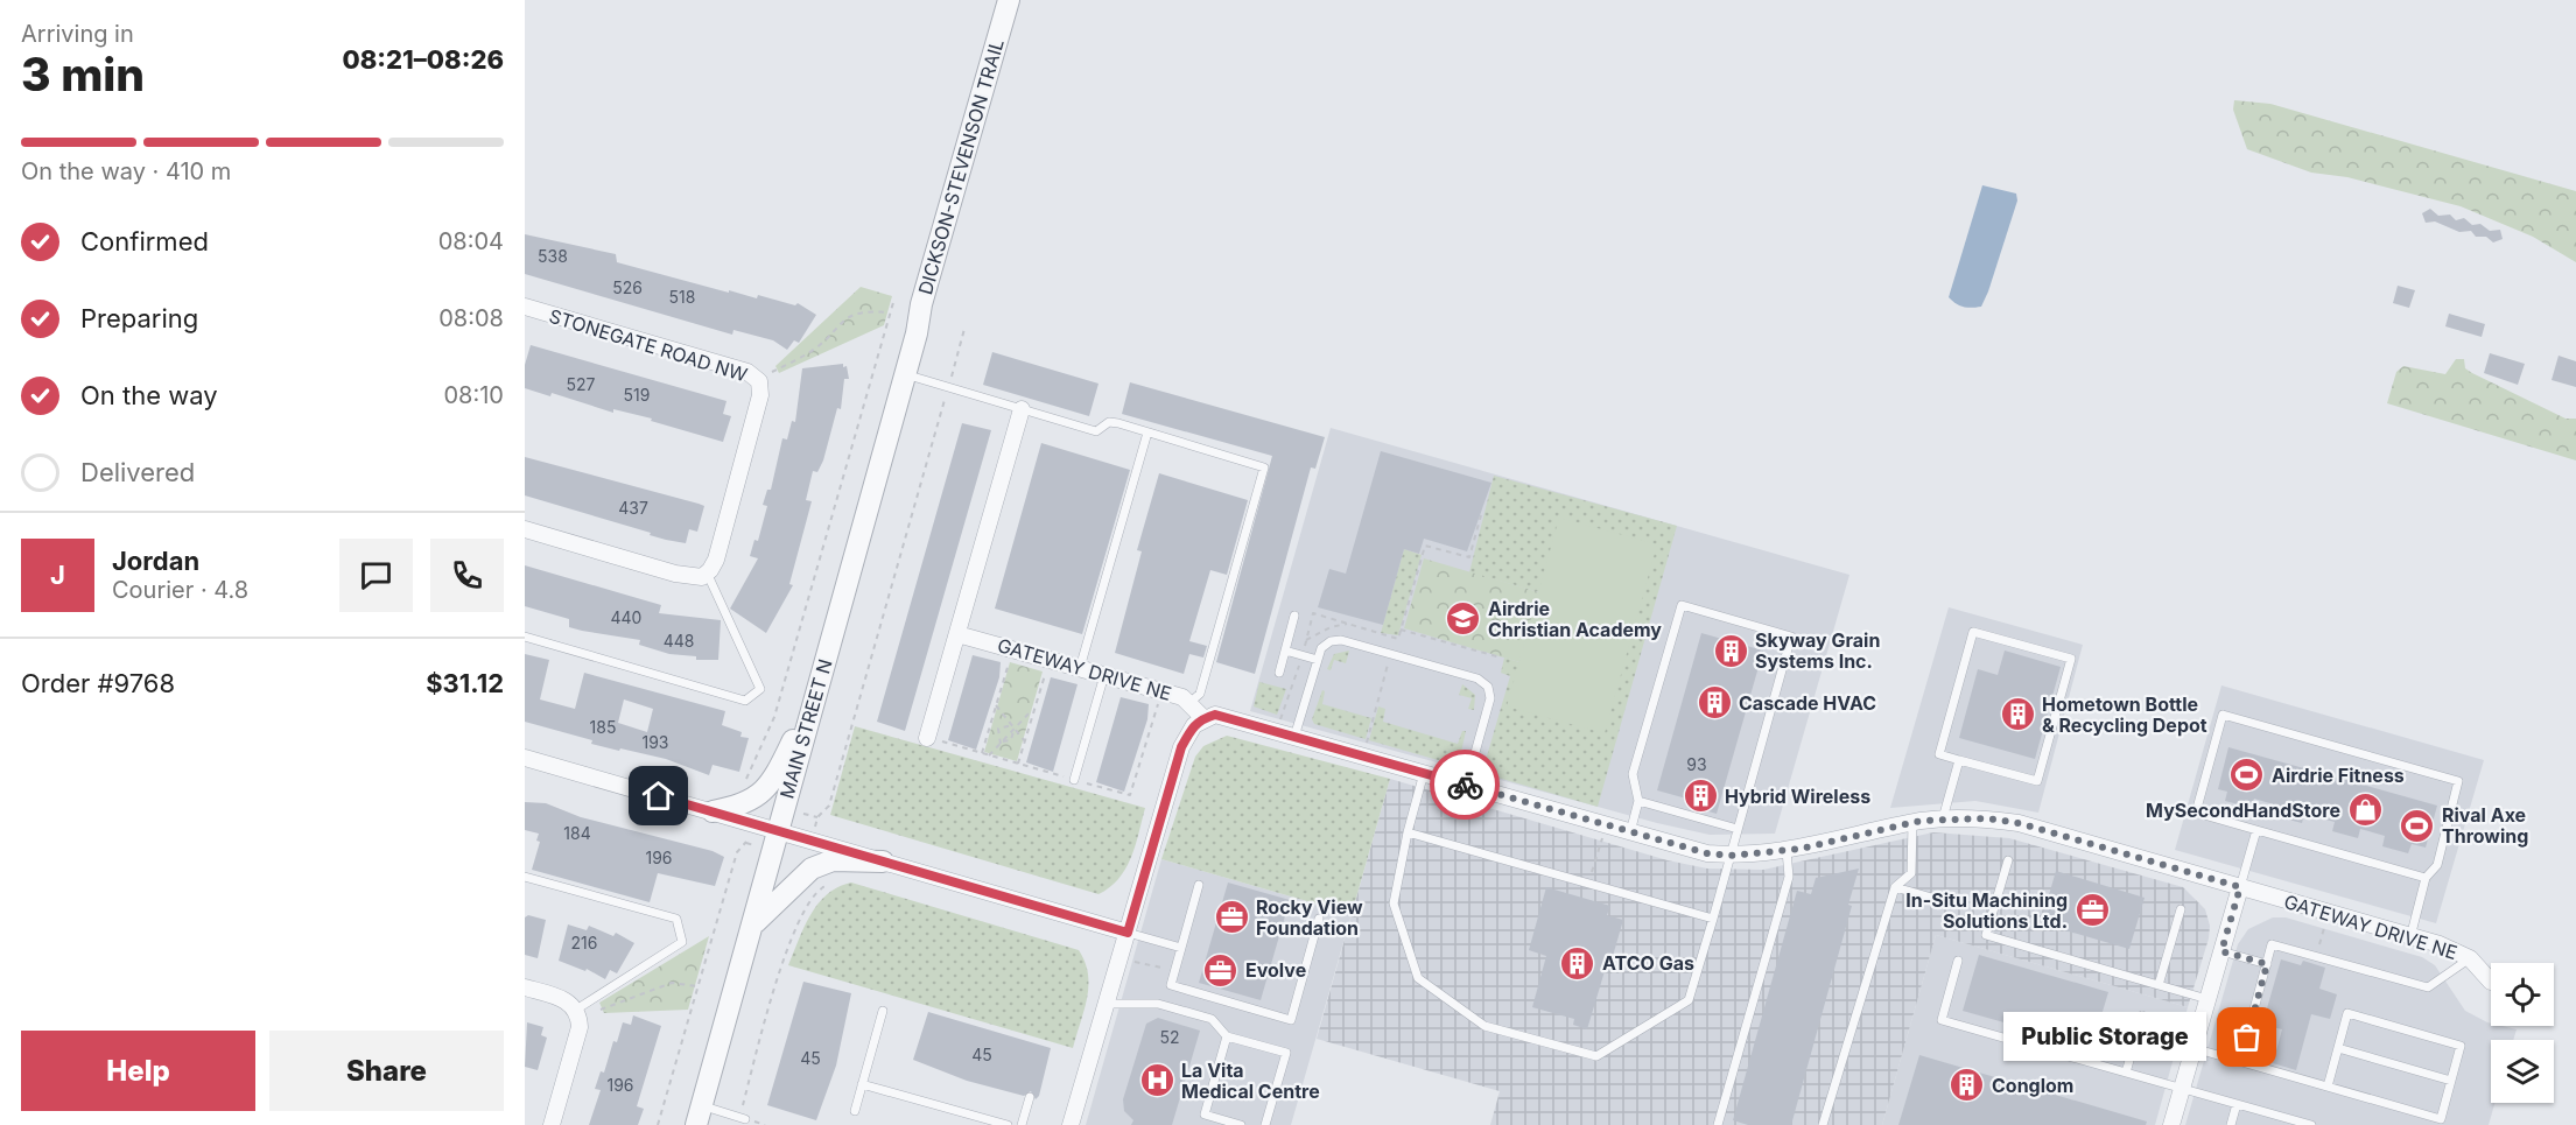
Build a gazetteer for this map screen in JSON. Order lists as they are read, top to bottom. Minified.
{"streets":{"street":["DICKSON-STEVENSON TRAIL","STONEGATE ROAD NW","GATEWAY DRIVE NE","MAIN STREET N"]},"crossings":[["DICKSON-STEVENSON TRAIL","MAIN STREET N"]],"places":{"school or university":["Airdrie Christian Academy"],"building":["Skyway Grain Systems Inc.","Cascade HVAC","Hometown Bottle & Recycling Depot","Hybrid Wireless","ATCO Gas","Conglom"],"sports":["Airdrie Fitness","Rival Axe Throwing"],"shop":["MySecondHandStore"],"office":["In-Situ Machining Solutions Ltd.","Rocky View Foundation","Evolve"],"other":["Public Storage"],"hospital":["La Vita Medical Centre"]},"house_numbers":["538","526","518","527","519","437","440","448","185","193","93","184","196","216","52","45","45","196"],"page":{"heading":["3 min","Arriving in","08:21–08:26"],"panel":["Jordan","Courier · 4.8","Order #9768","$31.12"],"bar":"On the way · 410 m","list":[["Confirmed","08:04"],["Preparing","08:08"],["On the way","08:10"],"Delivered"],"round":"J","bubble":"Public Storage","buttons":["Help","Share"]}}
